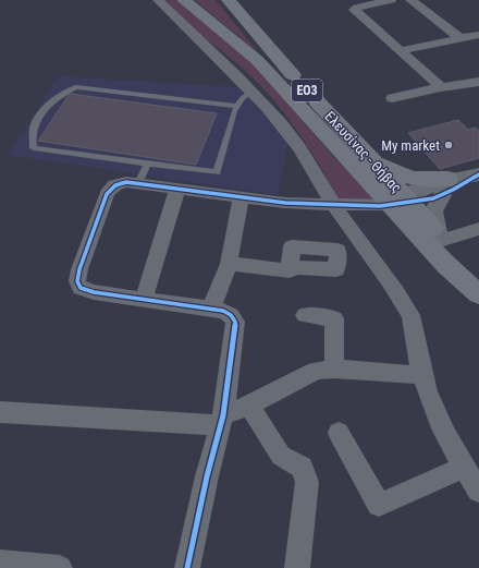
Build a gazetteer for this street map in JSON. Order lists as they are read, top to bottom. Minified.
{"streets":{"main road":["ΕΟ3","Ελευσίνας - Θήβας"]},"places":["My market"]}
